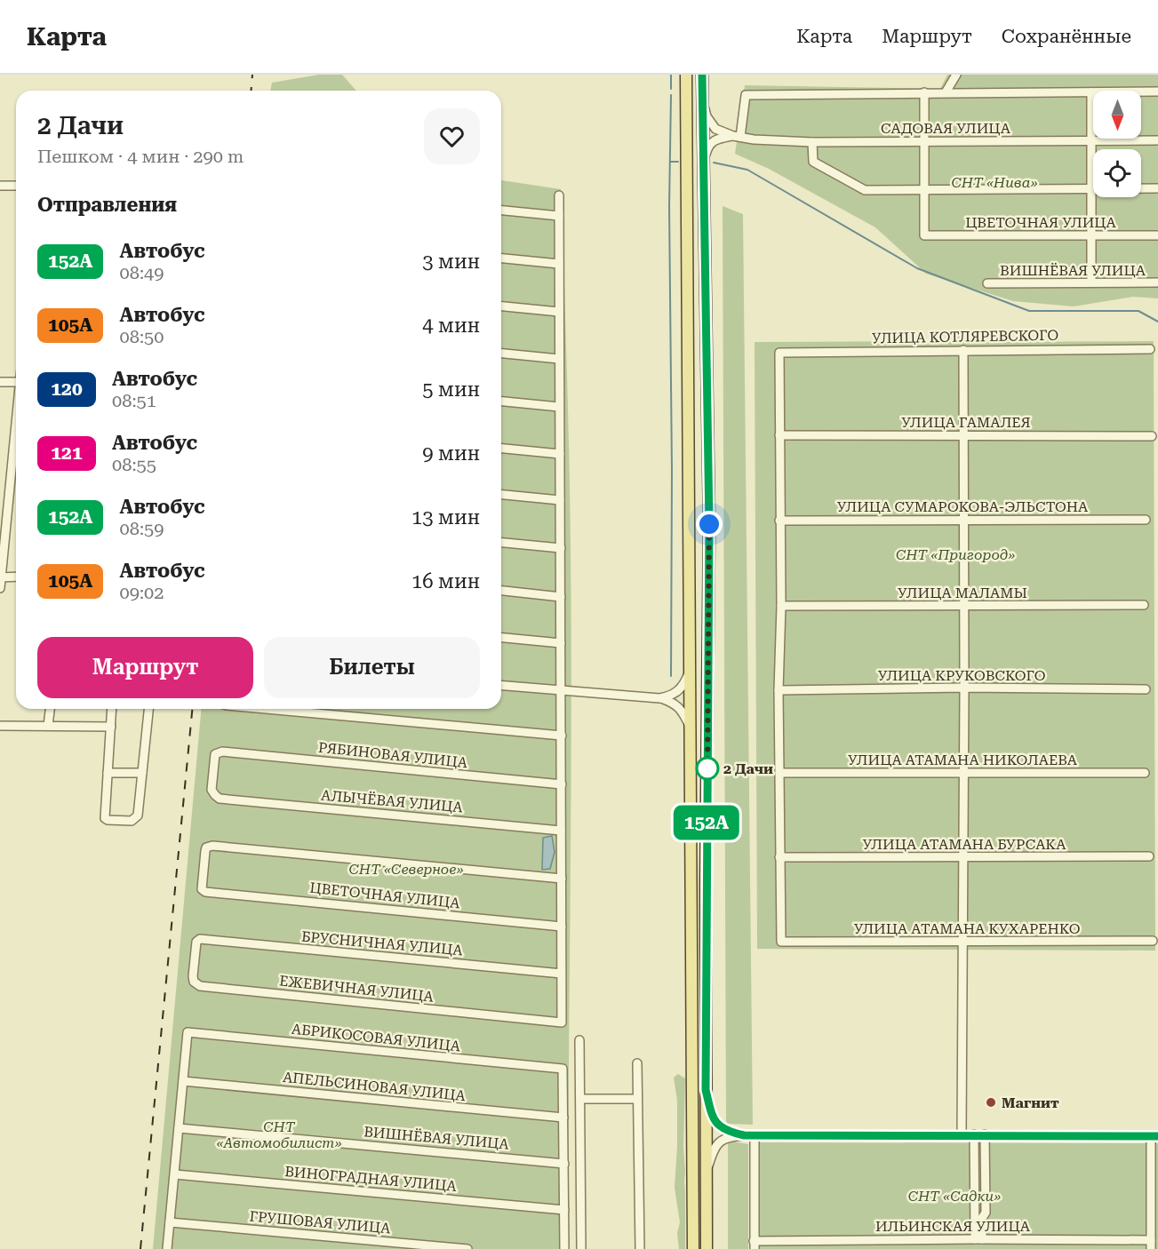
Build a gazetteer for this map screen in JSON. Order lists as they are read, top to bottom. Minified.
{"streets":{"street":["САДОВАЯ УЛИЦА","ЦВЕТОЧНАЯ УЛИЦА","ВИШНЁВАЯ УЛИЦА","УЛИЦА КОТЛЯРЕВСКОГО","УЛИЦА ГАМАЛЕЯ","УЛИЦА СУМАРОКОВА-ЭЛЬСТОНА","УЛИЦА МАЛАМЫ","УЛИЦА КРУКОВСКОГО","РЯБИНОВАЯ УЛИЦА","УЛИЦА АТАМАНА НИКОЛАЕВА","АЛЫЧЁВАЯ УЛИЦА","УЛИЦА АТАМАНА БУРСАКА","УЛИЦА АТАМАНА КУХАРЕНКО","БРУСНИЧНАЯ УЛИЦА","ЕЖЕВИЧНАЯ УЛИЦА","АБРИКОСОВАЯ УЛИЦА","АПЕЛЬСИНОВАЯ УЛИЦА","ВИНОГРАДНАЯ УЛИЦА","ГРУШОВАЯ УЛИЦА","ИЛЬИНСКАЯ УЛИЦА"]},"crossings":[["УЛИЦА КОТЛЯРЕВСКОГО","УЛИЦА ГАМАЛЕЯ"],["РЯБИНОВАЯ УЛИЦА","АЛЫЧЁВАЯ УЛИЦА"],["УЛИЦА АТАМАНА БУРСАКА","УЛИЦА АТАМАНА КУХАРЕНКО"],["БРУСНИЧНАЯ УЛИЦА","ЕЖЕВИЧНАЯ УЛИЦА"],["АБРИКОСОВАЯ УЛИЦА","АПЕЛЬСИНОВАЯ УЛИЦА"]],"parks":["СНТ «Нива»","СНТ «Пригород»","СНТ «Северное»","СНТ «Автомобилист»","СНТ «Садки»"],"places":["2 Дачи","Магнит"],"lines":["bus line 152A"],"north":"bottom","page":{"header":"Карта","nav":["Карта","Маршрут","Сохранённые"],"on_map":"152A","heading":[["2 Дачи","Пешком · 4 мин · 290 m"],"Отправления"],"list":[{"mark":"152A","name":"Автобус","note":"08:49","value":"3 мин"},{"mark":"105А","name":"Автобус","note":"08:50","value":"4 мин"},{"mark":"120","name":"Автобус","note":"08:51","value":"5 мин"},{"mark":"121","name":"Автобус","note":"08:55","value":"9 мин"},{"mark":"152A","name":"Автобус","note":"08:59","value":"13 мин"},{"mark":"105А","name":"Автобус","note":"09:02","value":"16 мин"}],"buttons":["Маршрут","Билеты"]}}
